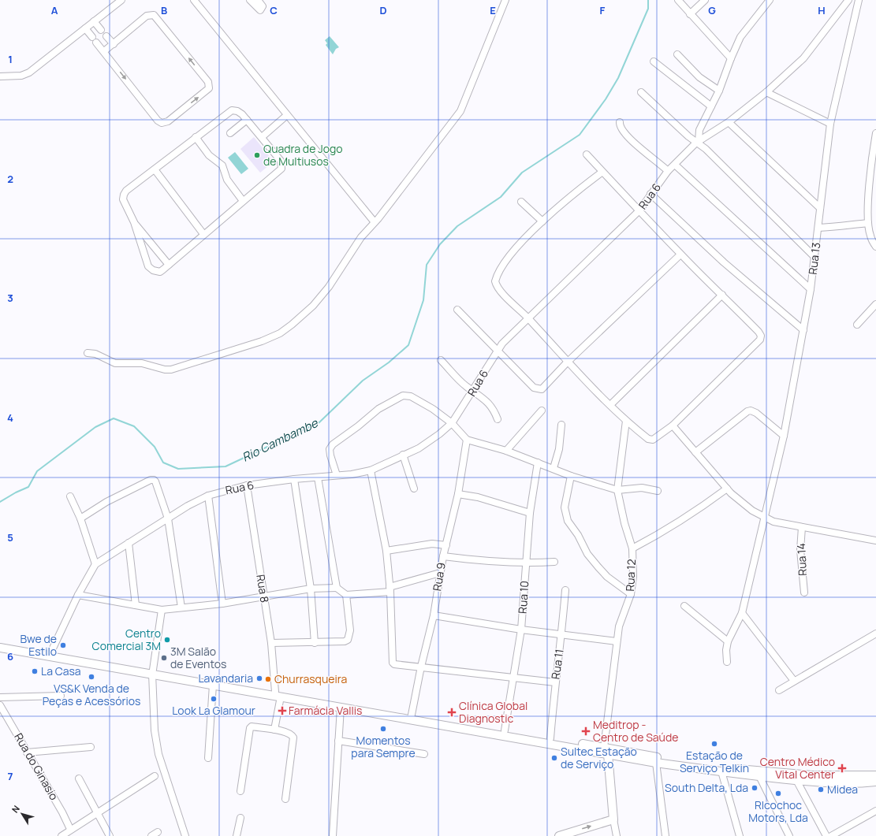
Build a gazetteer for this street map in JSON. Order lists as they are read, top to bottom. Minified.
{"streets":{"street":["Rua 6","Rua 13","Rua 14","Rua 12","Rua 9","Rua 8","Rua 10","Rua 11","Rua do Ginasio"]},"crossings":[["Rua 6","Rua 8"]],"water":["Rio Cambambe"],"places":{"other":["Quadra de Jogo de Multiusos","Centro Comercial 3M","Bwe de Estilo","3M Salão de Eventos","La Casa","VS&K Venda de Peças e Acessórios","Lavandaria","Churrasqueira","Look La Glamour","Momentos para Sempre","Estação de Serviço Telkin","Sultec Estação de Serviço","South Delta, Lda","Midea","RIcochoc Motors, Lda"],"health":["Farmácia Vallis","Clínica Global Diagnostic","Meditrop - Centro de Saúde","Centro Médico Vital Center"]},"north":"top left","grid":{"columns":["A","B","C","D","E","F","G","H"],"rows":["1","2","3","4","5","6","7"]}}
